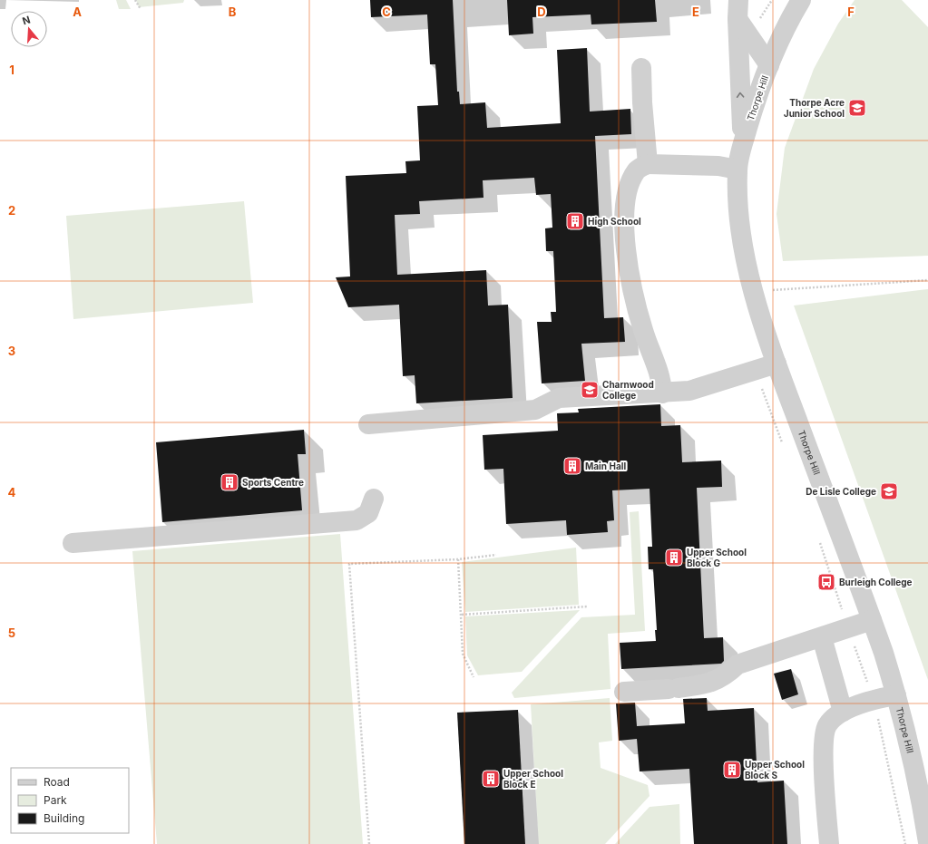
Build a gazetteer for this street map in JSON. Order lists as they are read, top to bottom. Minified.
{"streets":{"street":["Thorpe Hill"]},"places":{"school or university":["Thorpe Acre Junior School","Charnwood College","De Lisle College"],"building":["High School","Main Hall","Sports Centre","Upper School Block G","Upper School Block S","Upper School Block E"],"bus stop":["Burleigh College"]},"legend":["Road","Park","Building"],"north":"top","grid":{"columns":["A","B","C","D","E","F"],"rows":["1","2","3","4","5"]}}
